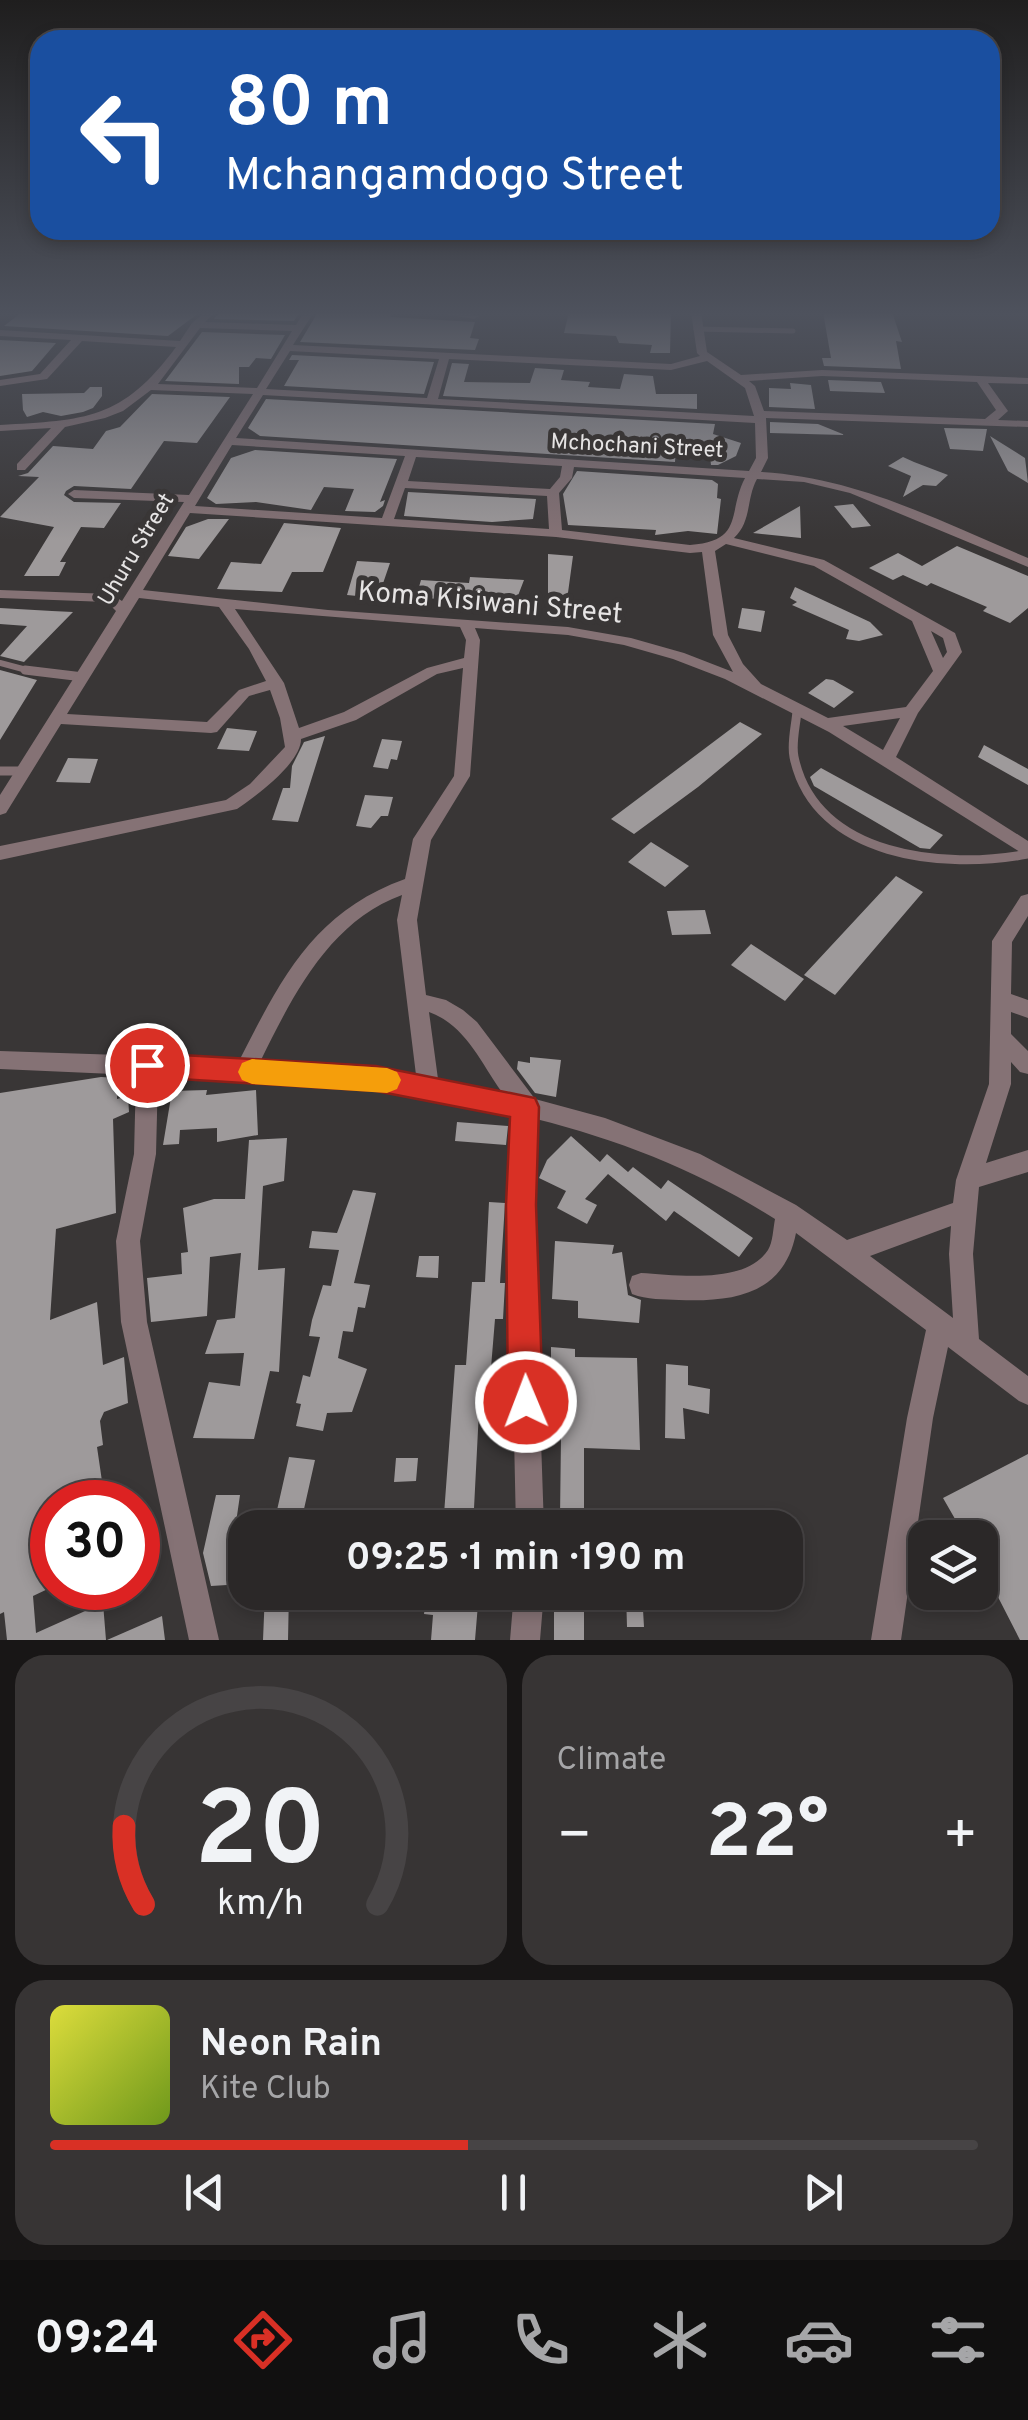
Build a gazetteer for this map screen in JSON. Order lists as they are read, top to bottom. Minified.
{"streets":{"street":["Mchochani Street","Uhuru Street","Koma Kisiwani Street"]},"crossings":[["Mchochani Street","Uhuru Street"],["Uhuru Street","Koma Kisiwani Street"]],"page":{"turn":["80 m","Mchangamdogo Street"],"limit":"30","trip":"09:25 · 1 min · 190 m","tile":"Climate","heat":["−","22°","+"],"song":["Neon Rain","Kite Club"],"tabs":"09:24","gauge":["20","km/h"]}}
